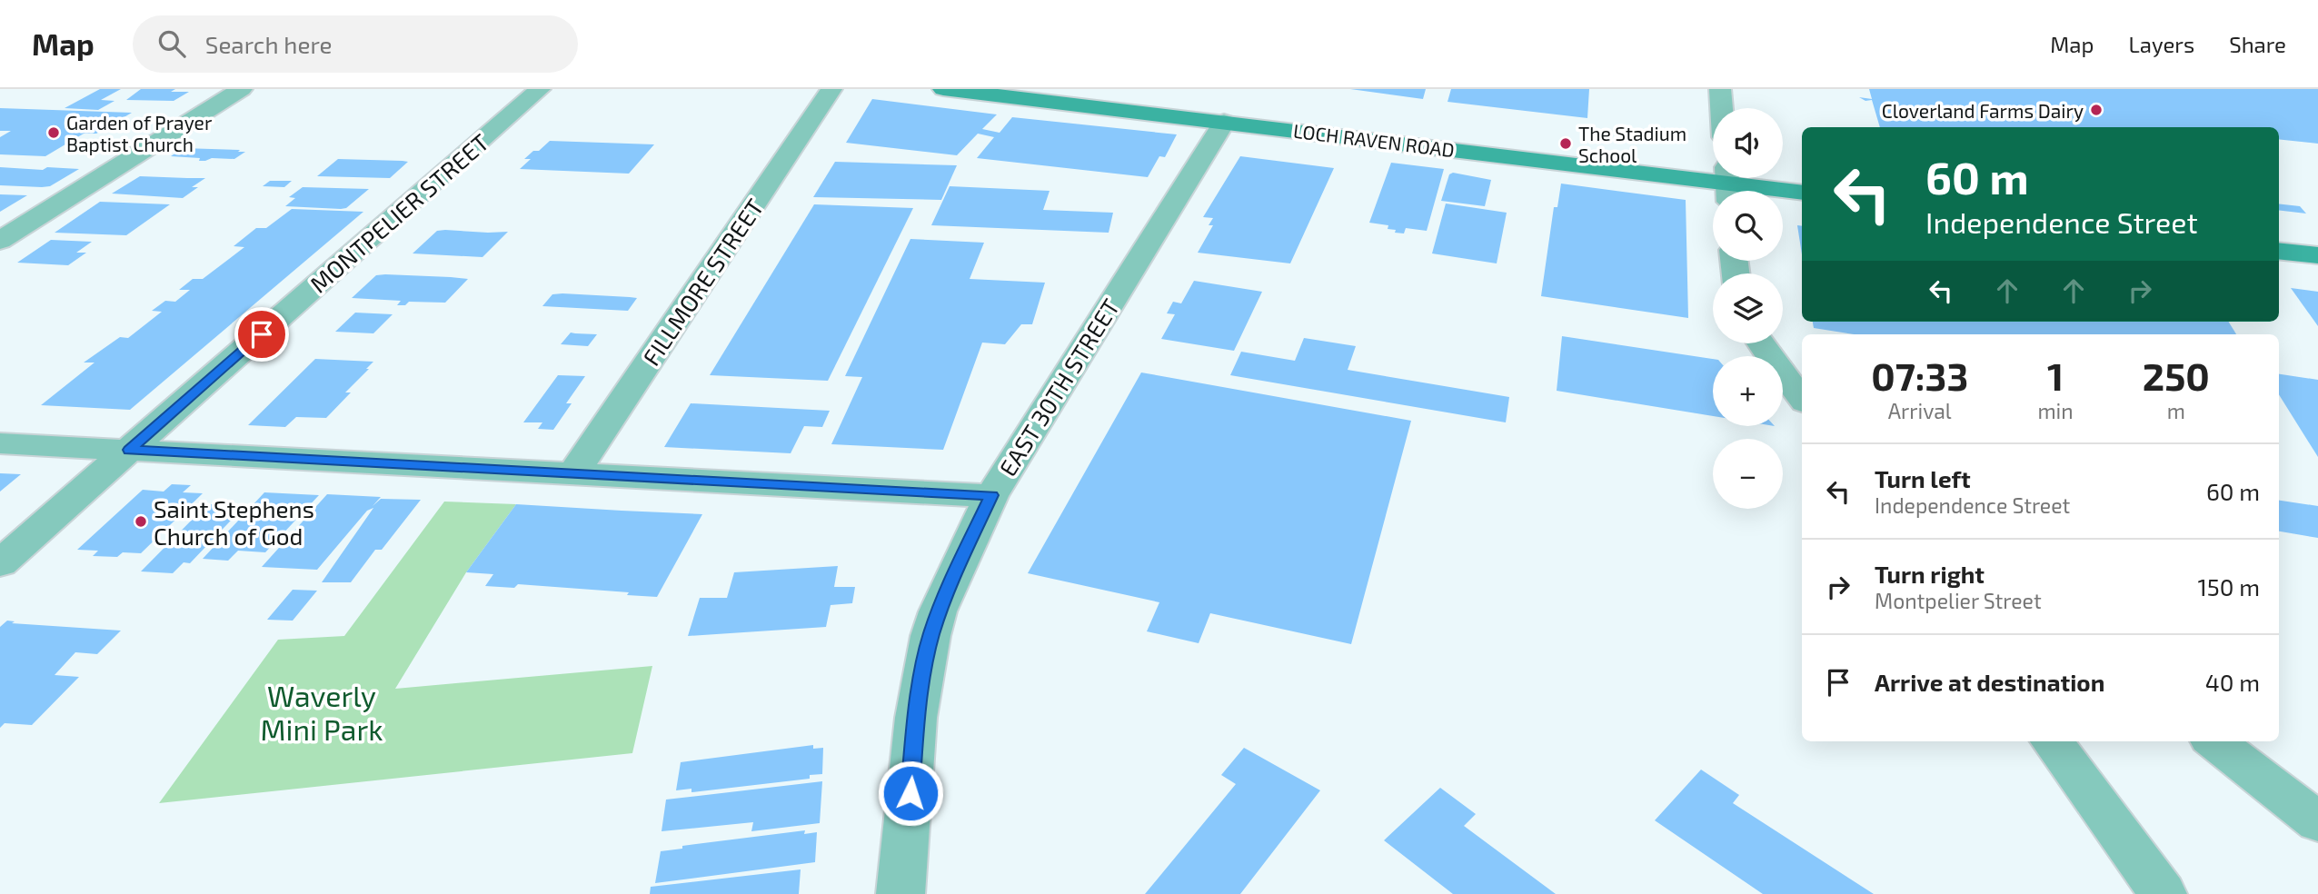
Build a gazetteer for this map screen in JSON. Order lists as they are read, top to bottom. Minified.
{"streets":{"main road":["LOCH RAVEN ROAD"],"street":["MONTPELIER STREET","FILLMORE STREET","EAST 30TH STREET"]},"crossings":[["LOCH RAVEN ROAD","EAST 30TH STREET"]],"parks":["Waverly Mini Park"],"places":["Cloverland Farms Dairy","Garden of Prayer Baptist Church","The Stadium School","Saint Stephens Church of God"],"page":{"header":"Map","search":"Search here","nav":["Map","Layers","Share"],"map_buttons":["+","−"],"turn":["60 m","Independence Street"],"eta":["07:33","Arrival","1","min","250","m"],"list":[{"name":"Turn left","note":"Independence Street","value":"60 m"},{"name":"Turn right","note":"Montpelier Street","value":"150 m"},{"name":"Arrive at destination","value":"40 m"}]}}
